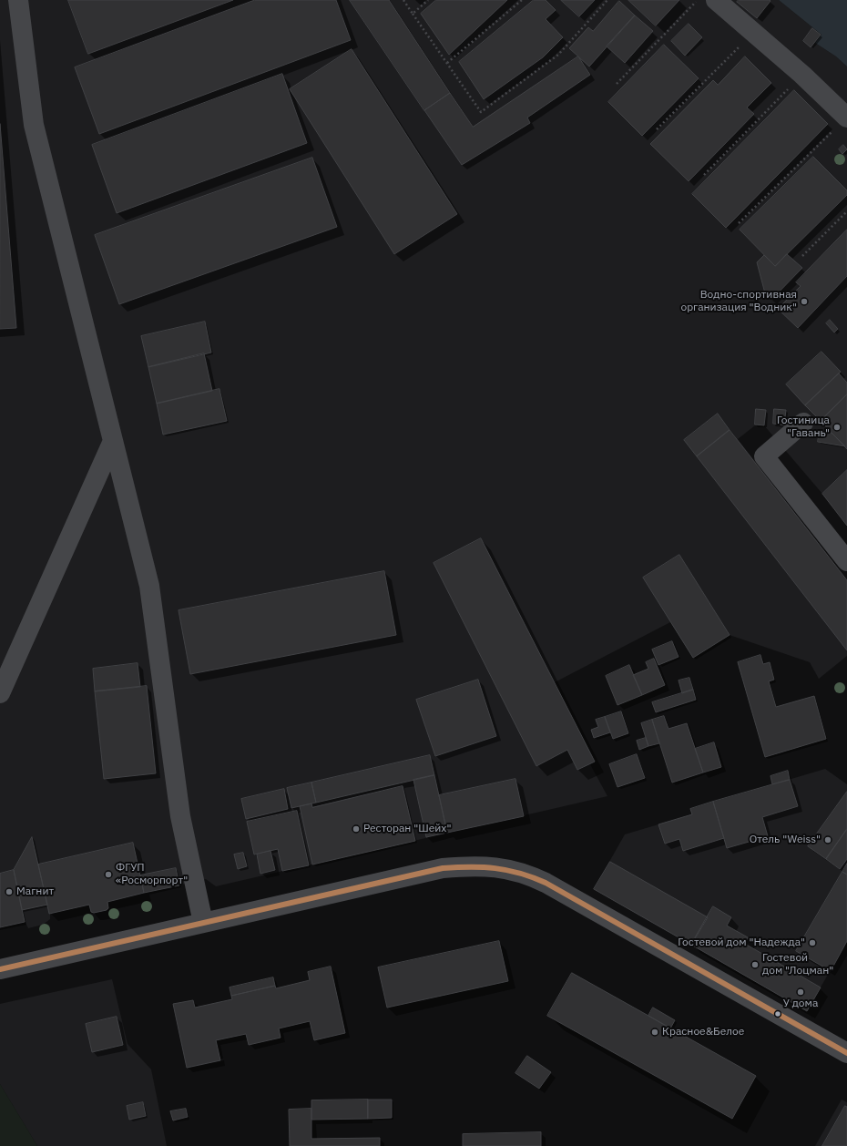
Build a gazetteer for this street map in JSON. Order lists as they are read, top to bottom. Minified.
{"places":["Водно-спортивная организация \"Водник\"","Гостиница \"Гавань\"","Ресторан \"Шейх\"","Отель \"Weiss\"","ФГУП «Росморпорт\"","Магнит","Гостевой дом \"Надежда\"","Гостевой дом \"Лоцман\"","У дома","Красное&Белое"]}
